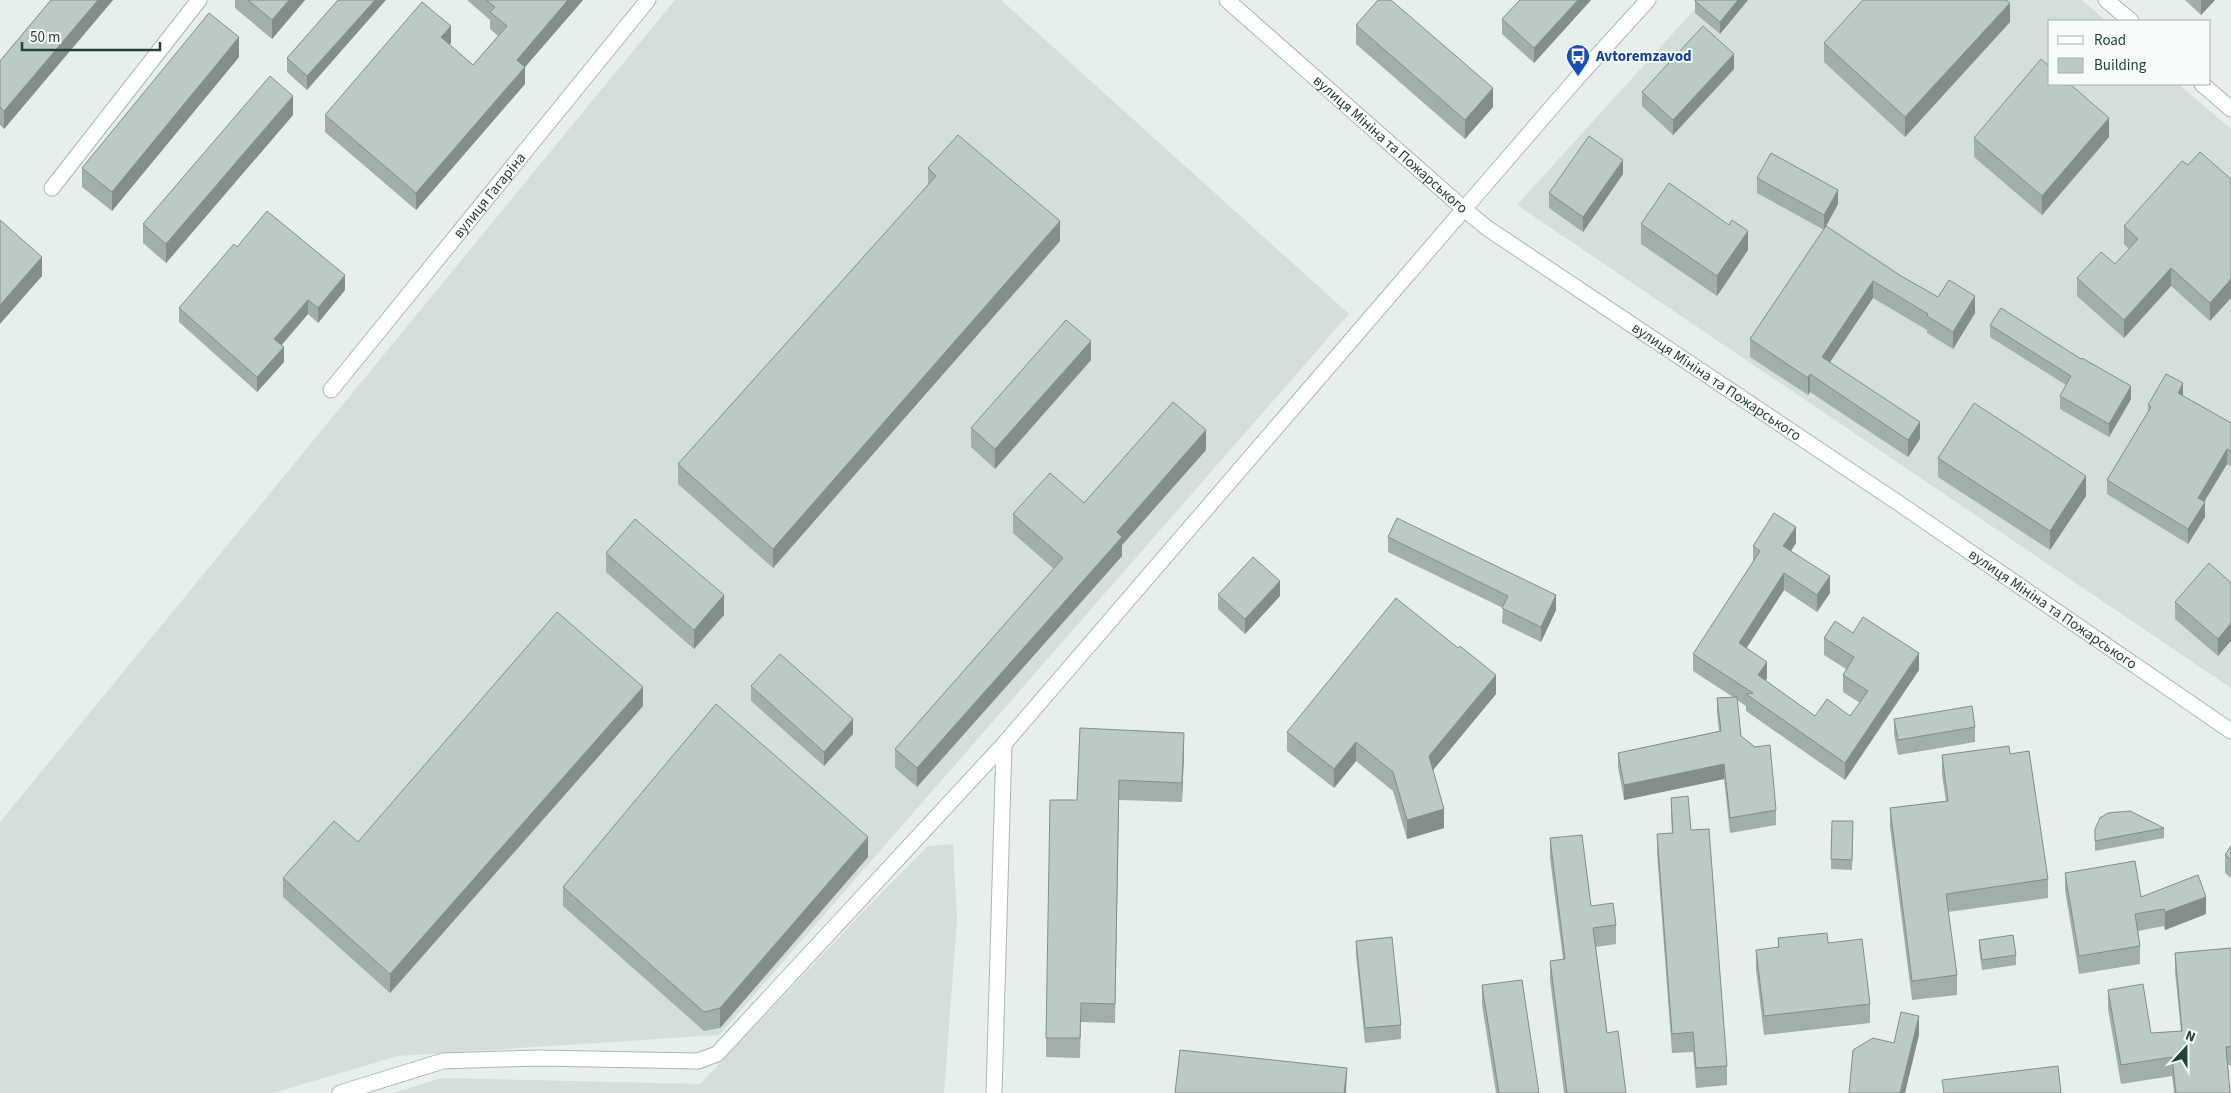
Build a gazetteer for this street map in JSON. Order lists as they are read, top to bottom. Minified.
{"streets":{"street":["вулиця Мініна та Пожарського","вулиця Гагаріна"]},"places":{"bus stop":["Avtoremzavod"]},"legend":["Road","Building"],"scale_bar":"50 m","north":"top"}
